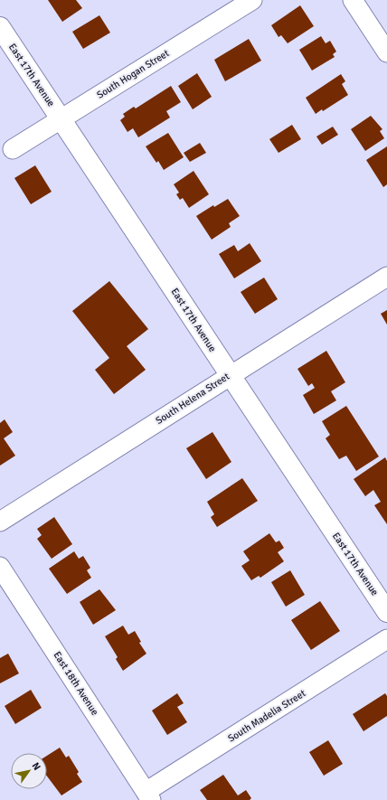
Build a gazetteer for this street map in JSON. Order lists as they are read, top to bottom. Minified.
{"streets":{"street":["South Hogan Street","East 17th Avenue","South Helena Street","East 18th Avenue","South Madelia Street"]},"crossings":[["South Hogan Street","East 17th Avenue"],["East 17th Avenue","South Helena Street"],["East 18th Avenue","South Madelia Street"]],"north":"top right"}
